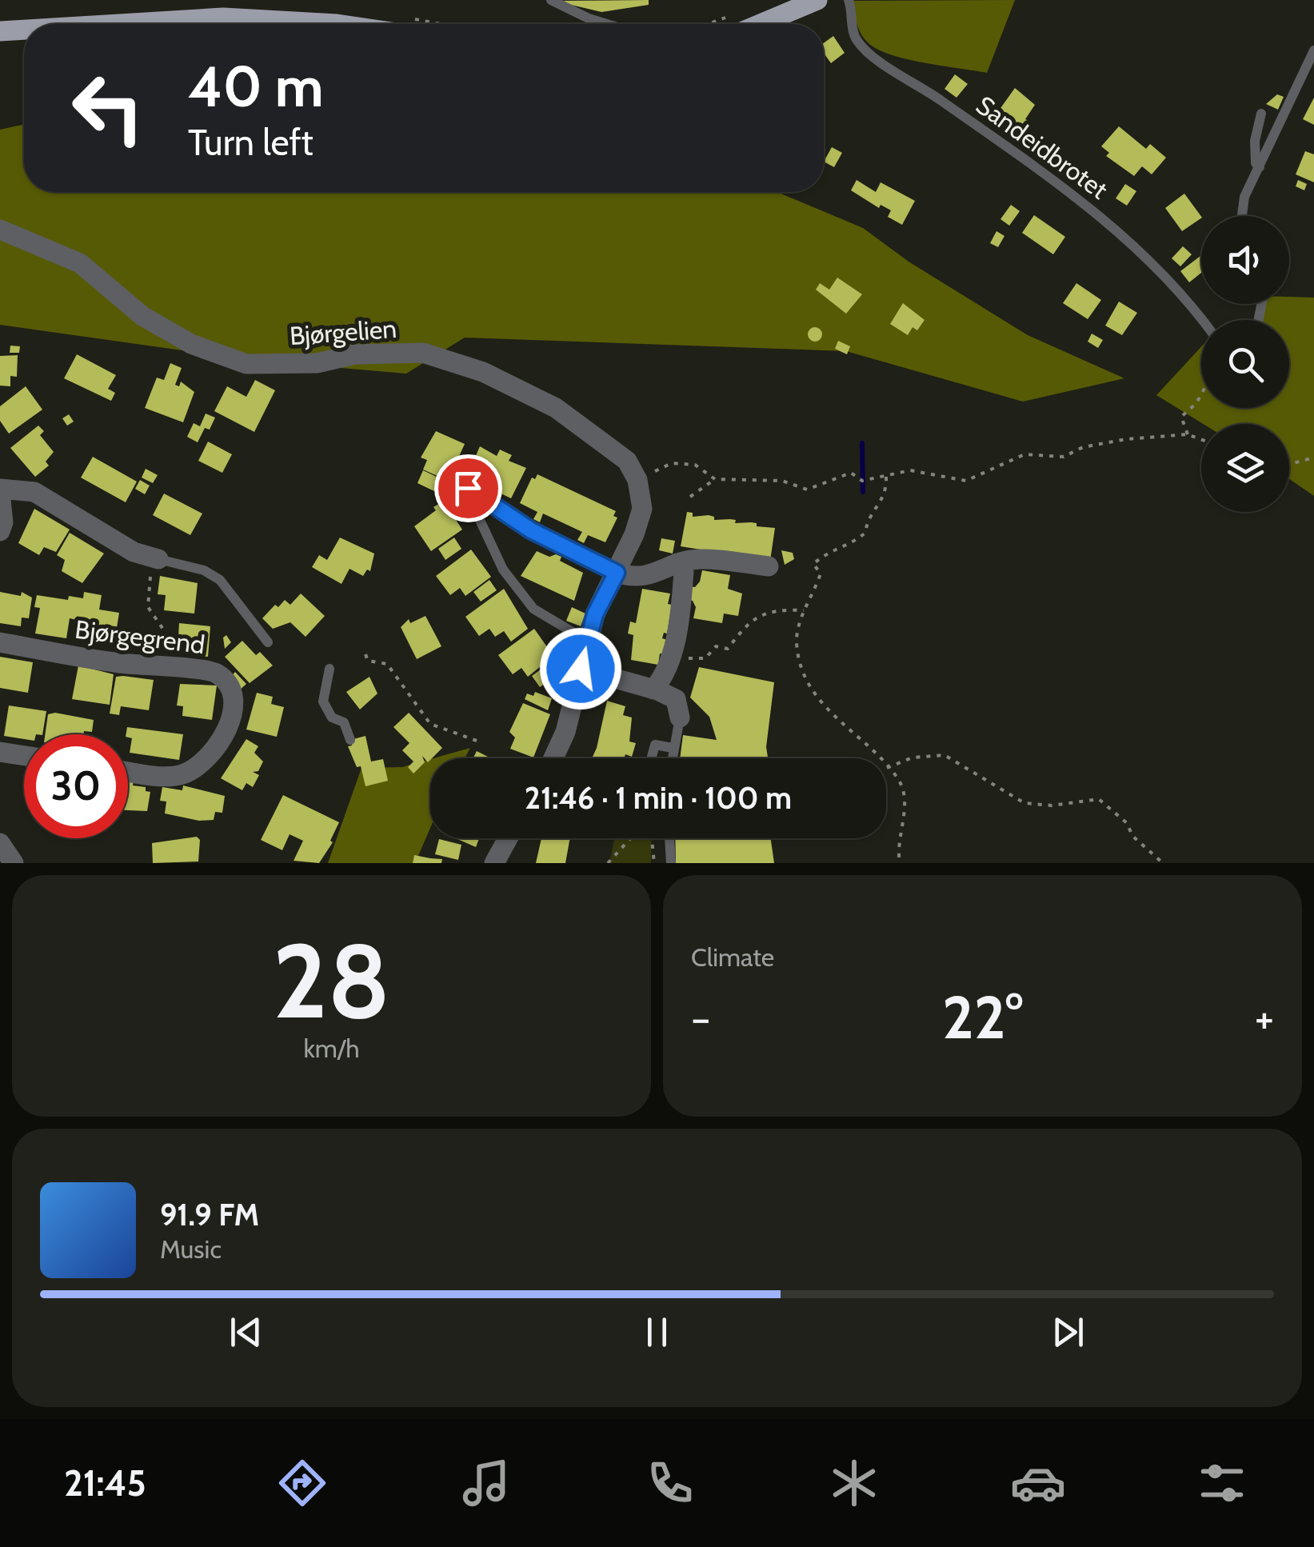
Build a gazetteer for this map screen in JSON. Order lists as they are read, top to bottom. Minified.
{"streets":{"street":["Bjørgelien","Bjørgegrend"],"lane":["Sandeidbrotet"]},"page":{"turn":["40 m","Turn left"],"limit":"30","trip":"21:46 · 1 min · 100 m","tile":[["28","km/h"],"Climate"],"heat":["−","22°","+"],"song":["91.9 FM","Music"],"tabs":"21:45"}}
